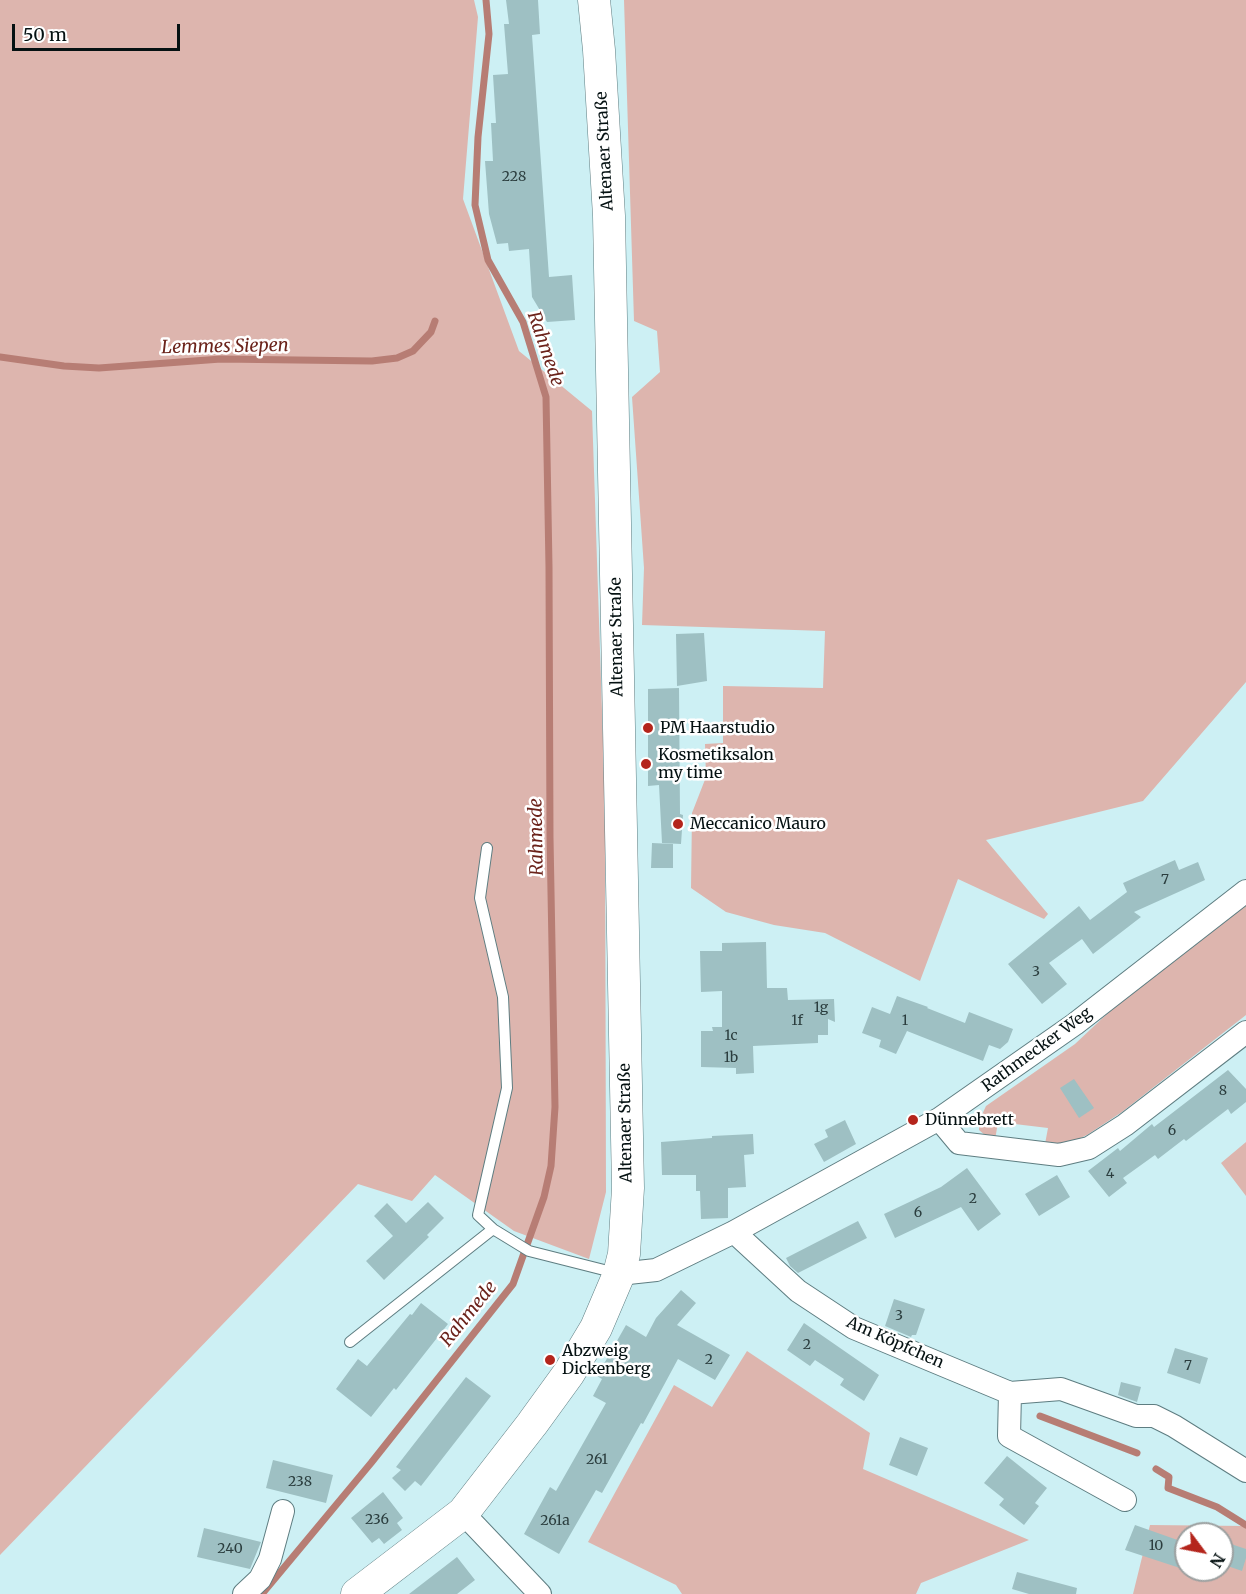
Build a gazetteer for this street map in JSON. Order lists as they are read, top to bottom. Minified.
{"streets":{"main road":["Altenaer Straße"],"street":["Rathmecker Weg","Am Köpfchen"]},"crossings":[["Altenaer Straße","Rathmecker Weg"],["Rathmecker Weg","Am Köpfchen"]],"water":["Lemmes Siepen","Rahmede"],"places":["PM Haarstudio","Kosmetiksalon my time","Meccanico Mauro","Dünnebrett","Abzweig Dickenberg"],"house_numbers":["228","7","3","1g","1f","1","1c","1b","8","6","4","2","6","3","2","2","7","261","238","236","261a","10","240"],"scale_bar":"50 m","north":"bottom right"}
